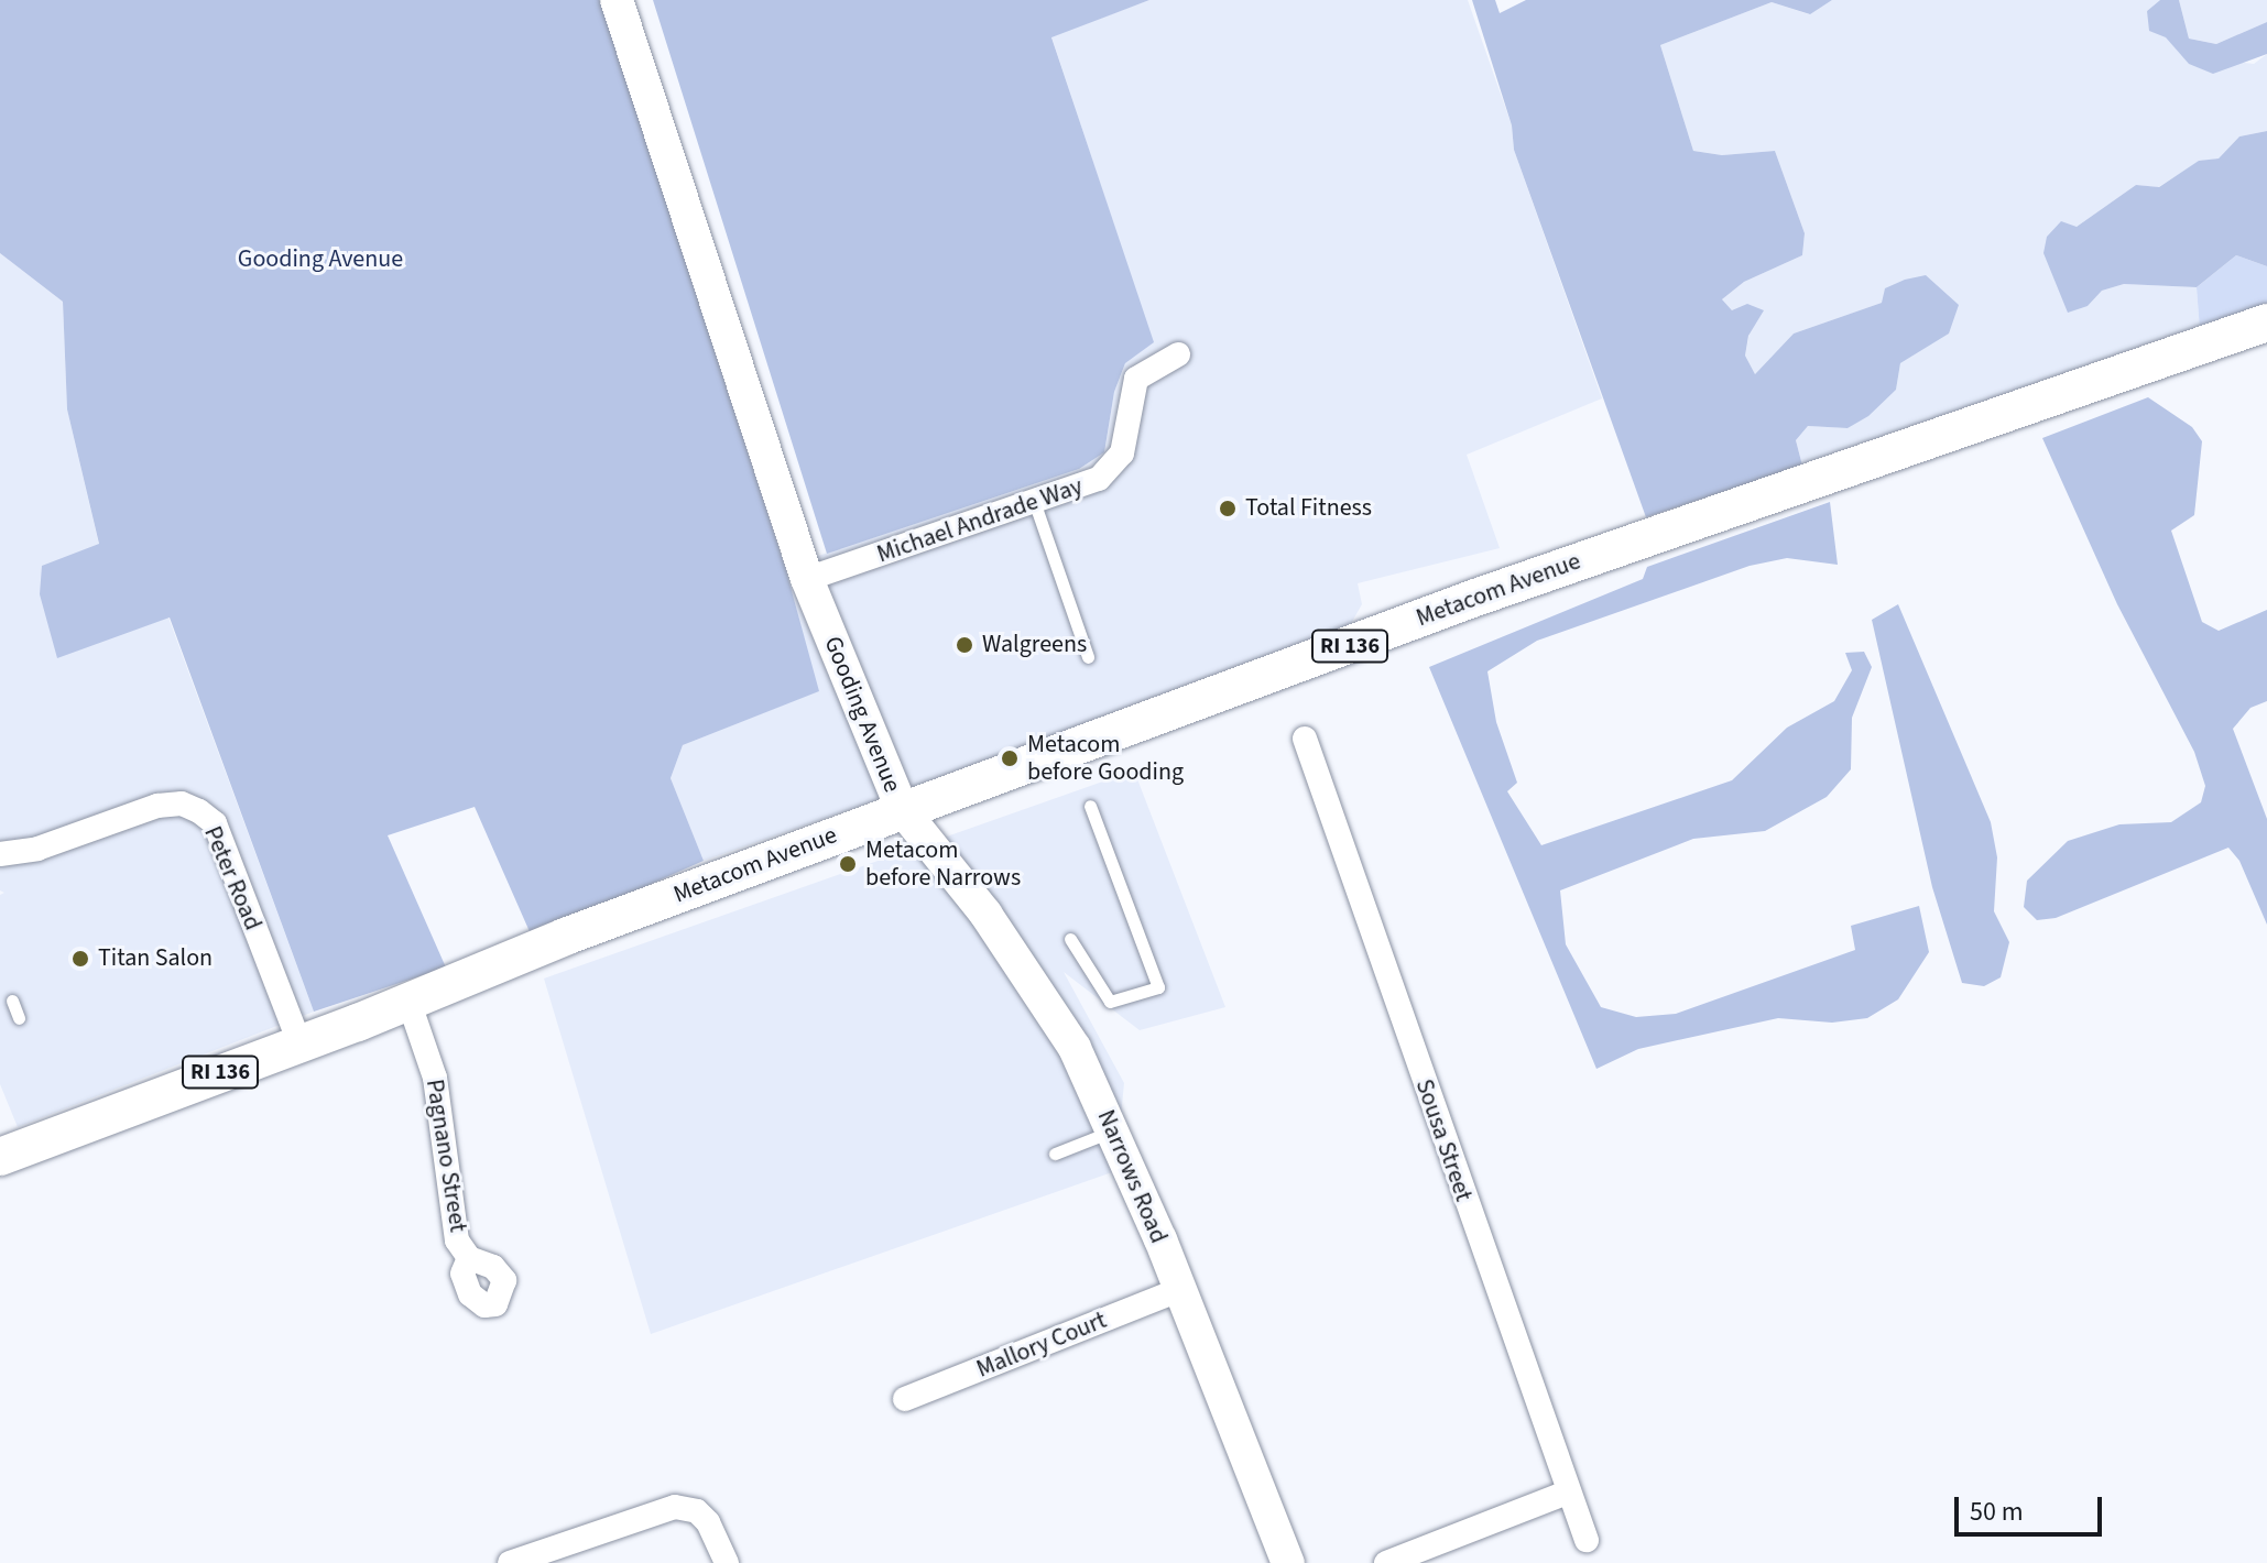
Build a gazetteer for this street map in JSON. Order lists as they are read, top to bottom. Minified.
{"streets":{"main road":["Metacom Avenue","RI 136","Gooding Avenue","Narrows Road"],"street":["Michael Andrade Way","Peter Road","Sousa Street","Pagnano Street","Mallory Court"]},"crossings":[["Michael Andrade Way","Gooding Avenue"],["Metacom Avenue","Gooding Avenue"],["Metacom Avenue","Peter Road"],["Metacom Avenue","Pagnano Street"],["Metacom Avenue","Narrows Road"],["Gooding Avenue","Narrows Road"],["Narrows Road","Mallory Court"]],"parks":["Gooding Avenue"],"places":["Total Fitness","Walgreens","Metacom before Gooding","Metacom before Narrows","Titan Salon"],"scale_bar":"50 m"}
